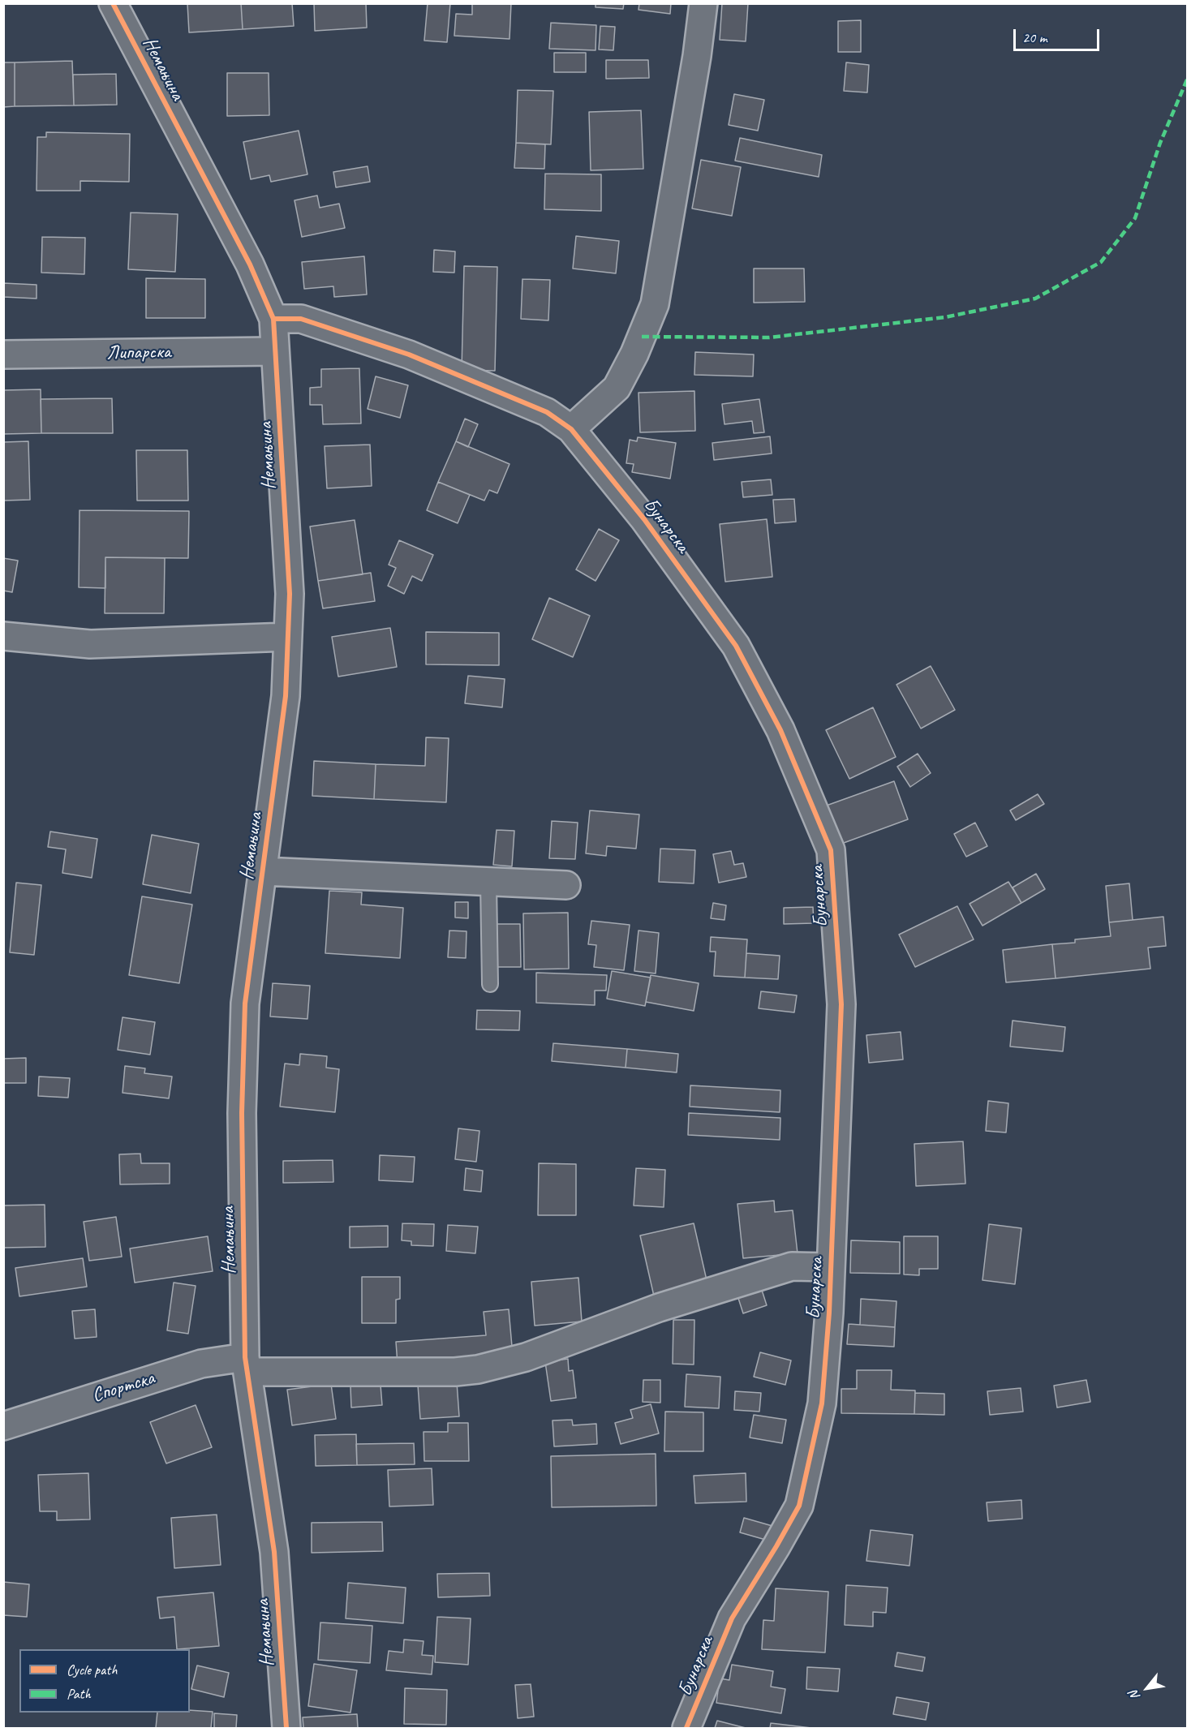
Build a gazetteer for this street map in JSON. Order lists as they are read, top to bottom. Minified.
{"streets":{"street":["Немањина","Липарска","Бунарска","Спортска"]},"crossings":[["Немањина","Липарска"],["Немањина","Бунарска"],["Немањина","Спортска"],["Бунарска","Спортска"]],"legend":["Cycle path","Path"],"scale_bar":"20 m","north":"bottom left"}
